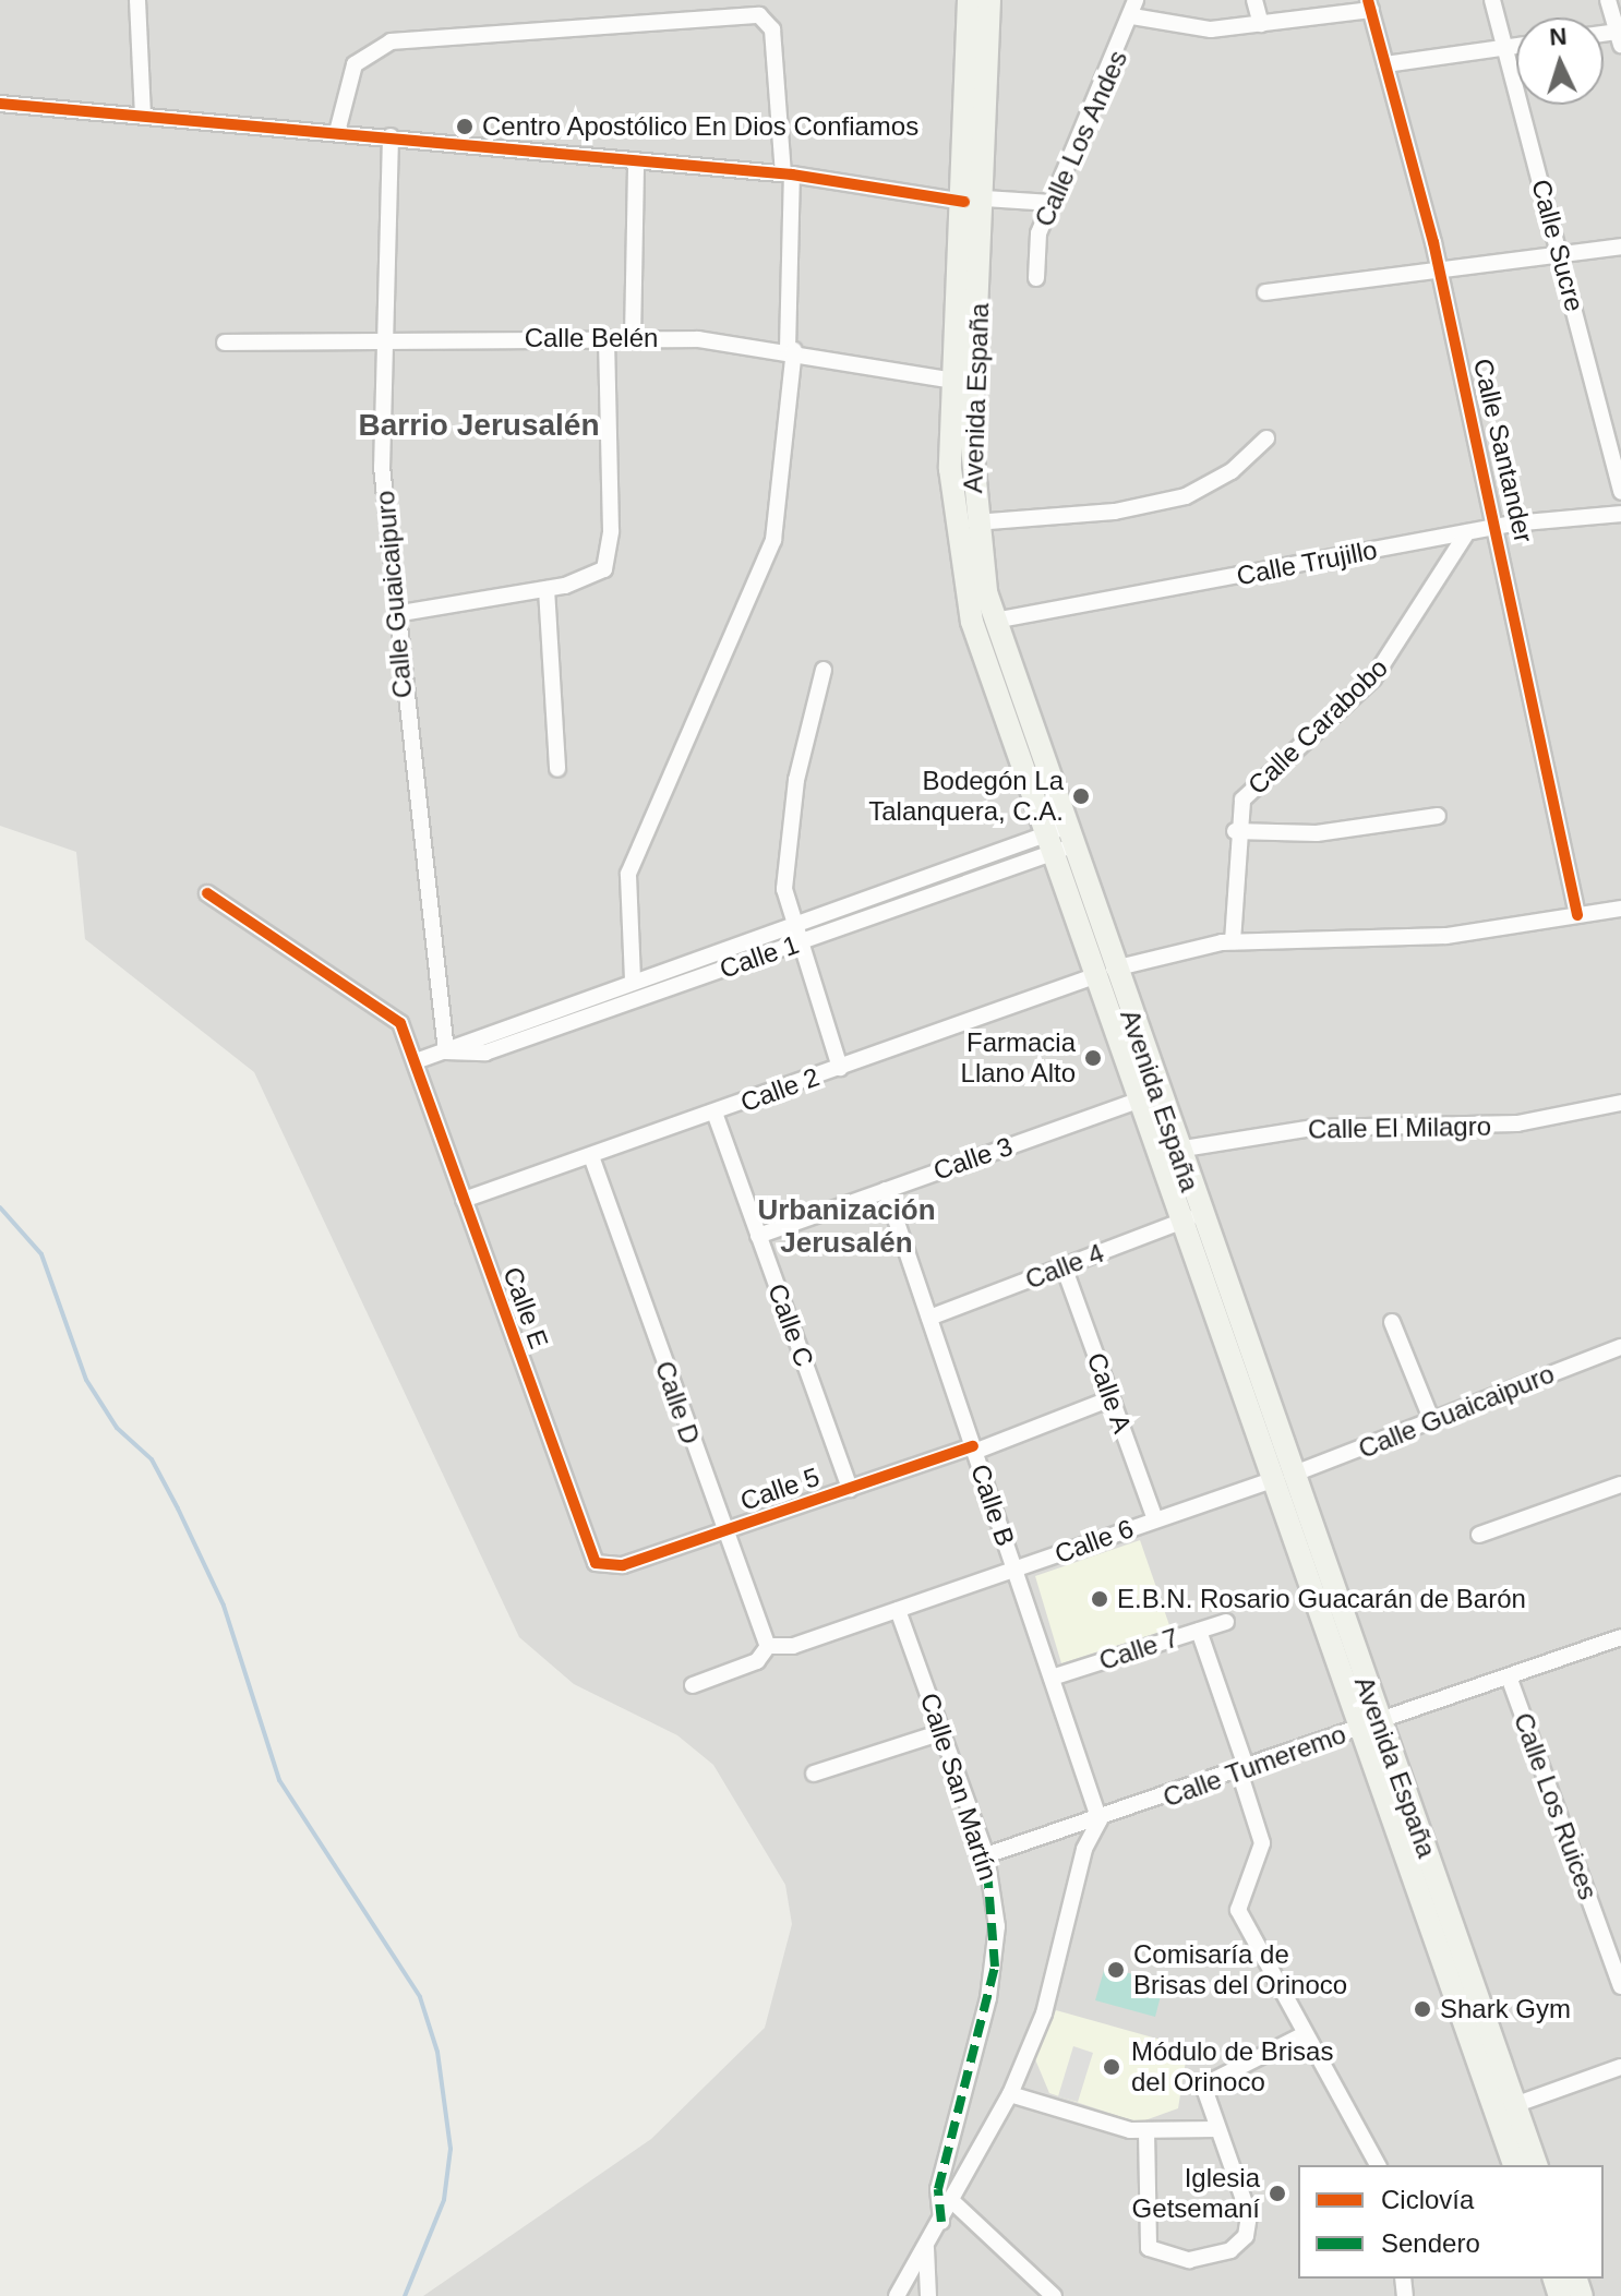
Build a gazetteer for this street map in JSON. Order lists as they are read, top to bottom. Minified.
{"streets":{"main road":["Avenida España"],"street":["Calle Los Andes","Calle Sucre","Calle Belén","Calle Santander","Calle Trujillo","Calle Guaicaipuro","Calle Carabobo","Calle 1","Calle 2","Calle El Milagro","Calle 3","Calle 4","Calle E","Calle C","Calle A","Calle D","Calle 5","Calle B","Calle 6","Calle 7","Calle Tumeremo","Calle San Martín","Calle Los Ruices"]},"crossings":[["Calle Belén","Avenida España"],["Calle Belén","Calle Guaicaipuro"],["Avenida España","Calle Trujillo"],["Avenida España","Calle Guaicaipuro"],["Avenida España","Calle 1"],["Avenida España","Calle 2"],["Avenida España","Calle El Milagro"],["Avenida España","Calle 3"],["Avenida España","Calle 4"],["Avenida España","Calle 6"],["Avenida España","Calle Tumeremo"],["Calle Santander","Calle Trujillo"],["Calle Santander","Calle 2"],["Calle Trujillo","Calle Carabobo"],["Calle Guaicaipuro","Calle 1"],["Calle Guaicaipuro","Calle 6"],["Calle Carabobo","Calle 2"],["Calle 1","Calle E"],["Calle 2","Calle E"],["Calle 2","Calle C"],["Calle 2","Calle D"],["Calle 3","Calle C"],["Calle 3","Calle B"],["Calle 4","Calle A"],["Calle 4","Calle B"],["Calle E","Calle 5"],["Calle C","Calle 5"],["Calle A","Calle 5"],["Calle A","Calle 6"],["Calle D","Calle 5"],["Calle D","Calle 6"],["Calle 5","Calle B"],["Calle B","Calle 6"],["Calle B","Calle 7"],["Calle B","Calle Tumeremo"],["Calle 6","Calle San Martín"],["Calle Tumeremo","Calle San Martín"],["Calle Tumeremo","Calle Los Ruices"]],"districts":["Barrio Jerusalén","Urbanización Jerusalén"],"places":["Centro Apostólico En Dios Confiamos","Bodegón La Talanquera, C.A.","Farmacia Llano Alto","E.B.N. Rosario Guacarán de Barón","Comisaría de Brisas del Orinoco","Shark Gym","Módulo de Brisas del Orinoco","Iglesia Getsemaní"],"legend":["Ciclovía","Sendero"],"north":"top"}
